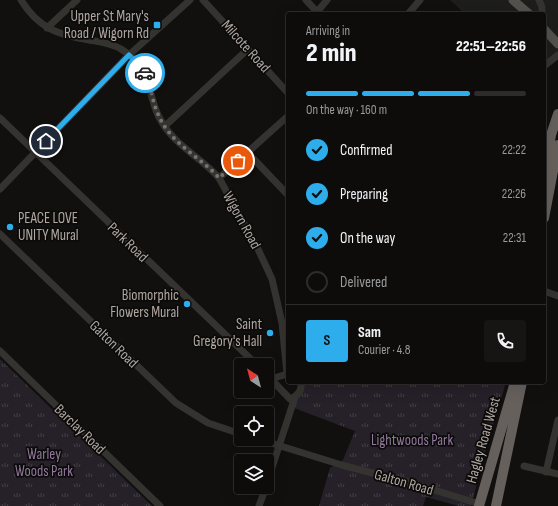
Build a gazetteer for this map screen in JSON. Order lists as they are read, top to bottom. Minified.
{"streets":{"highway":["Hagley Road West"],"street":["Milcote Road","Wigorn Road","Park Road","Galton Road","Barclay Road"]},"crossings":[["Galton Road","Hagley Road West"]],"parks":["Lightwoods Park","Warley Woods Park"],"places":{"transit":["Upper St Mary's Road / Wigorn Rd"],"other":["PEACE LOVE UNITY Mural","Biomorphic Flowers Mural","Saint Gregory's Hall"]},"north":"top left","page":{"heading":["2 min","Arriving in","22:51–22:56"],"panel":["Sam","Courier · 4.8"],"bar":"On the way · 160 m","list":[["Confirmed","22:22"],["Preparing","22:26"],["On the way","22:31"],"Delivered"],"round":"S"}}
